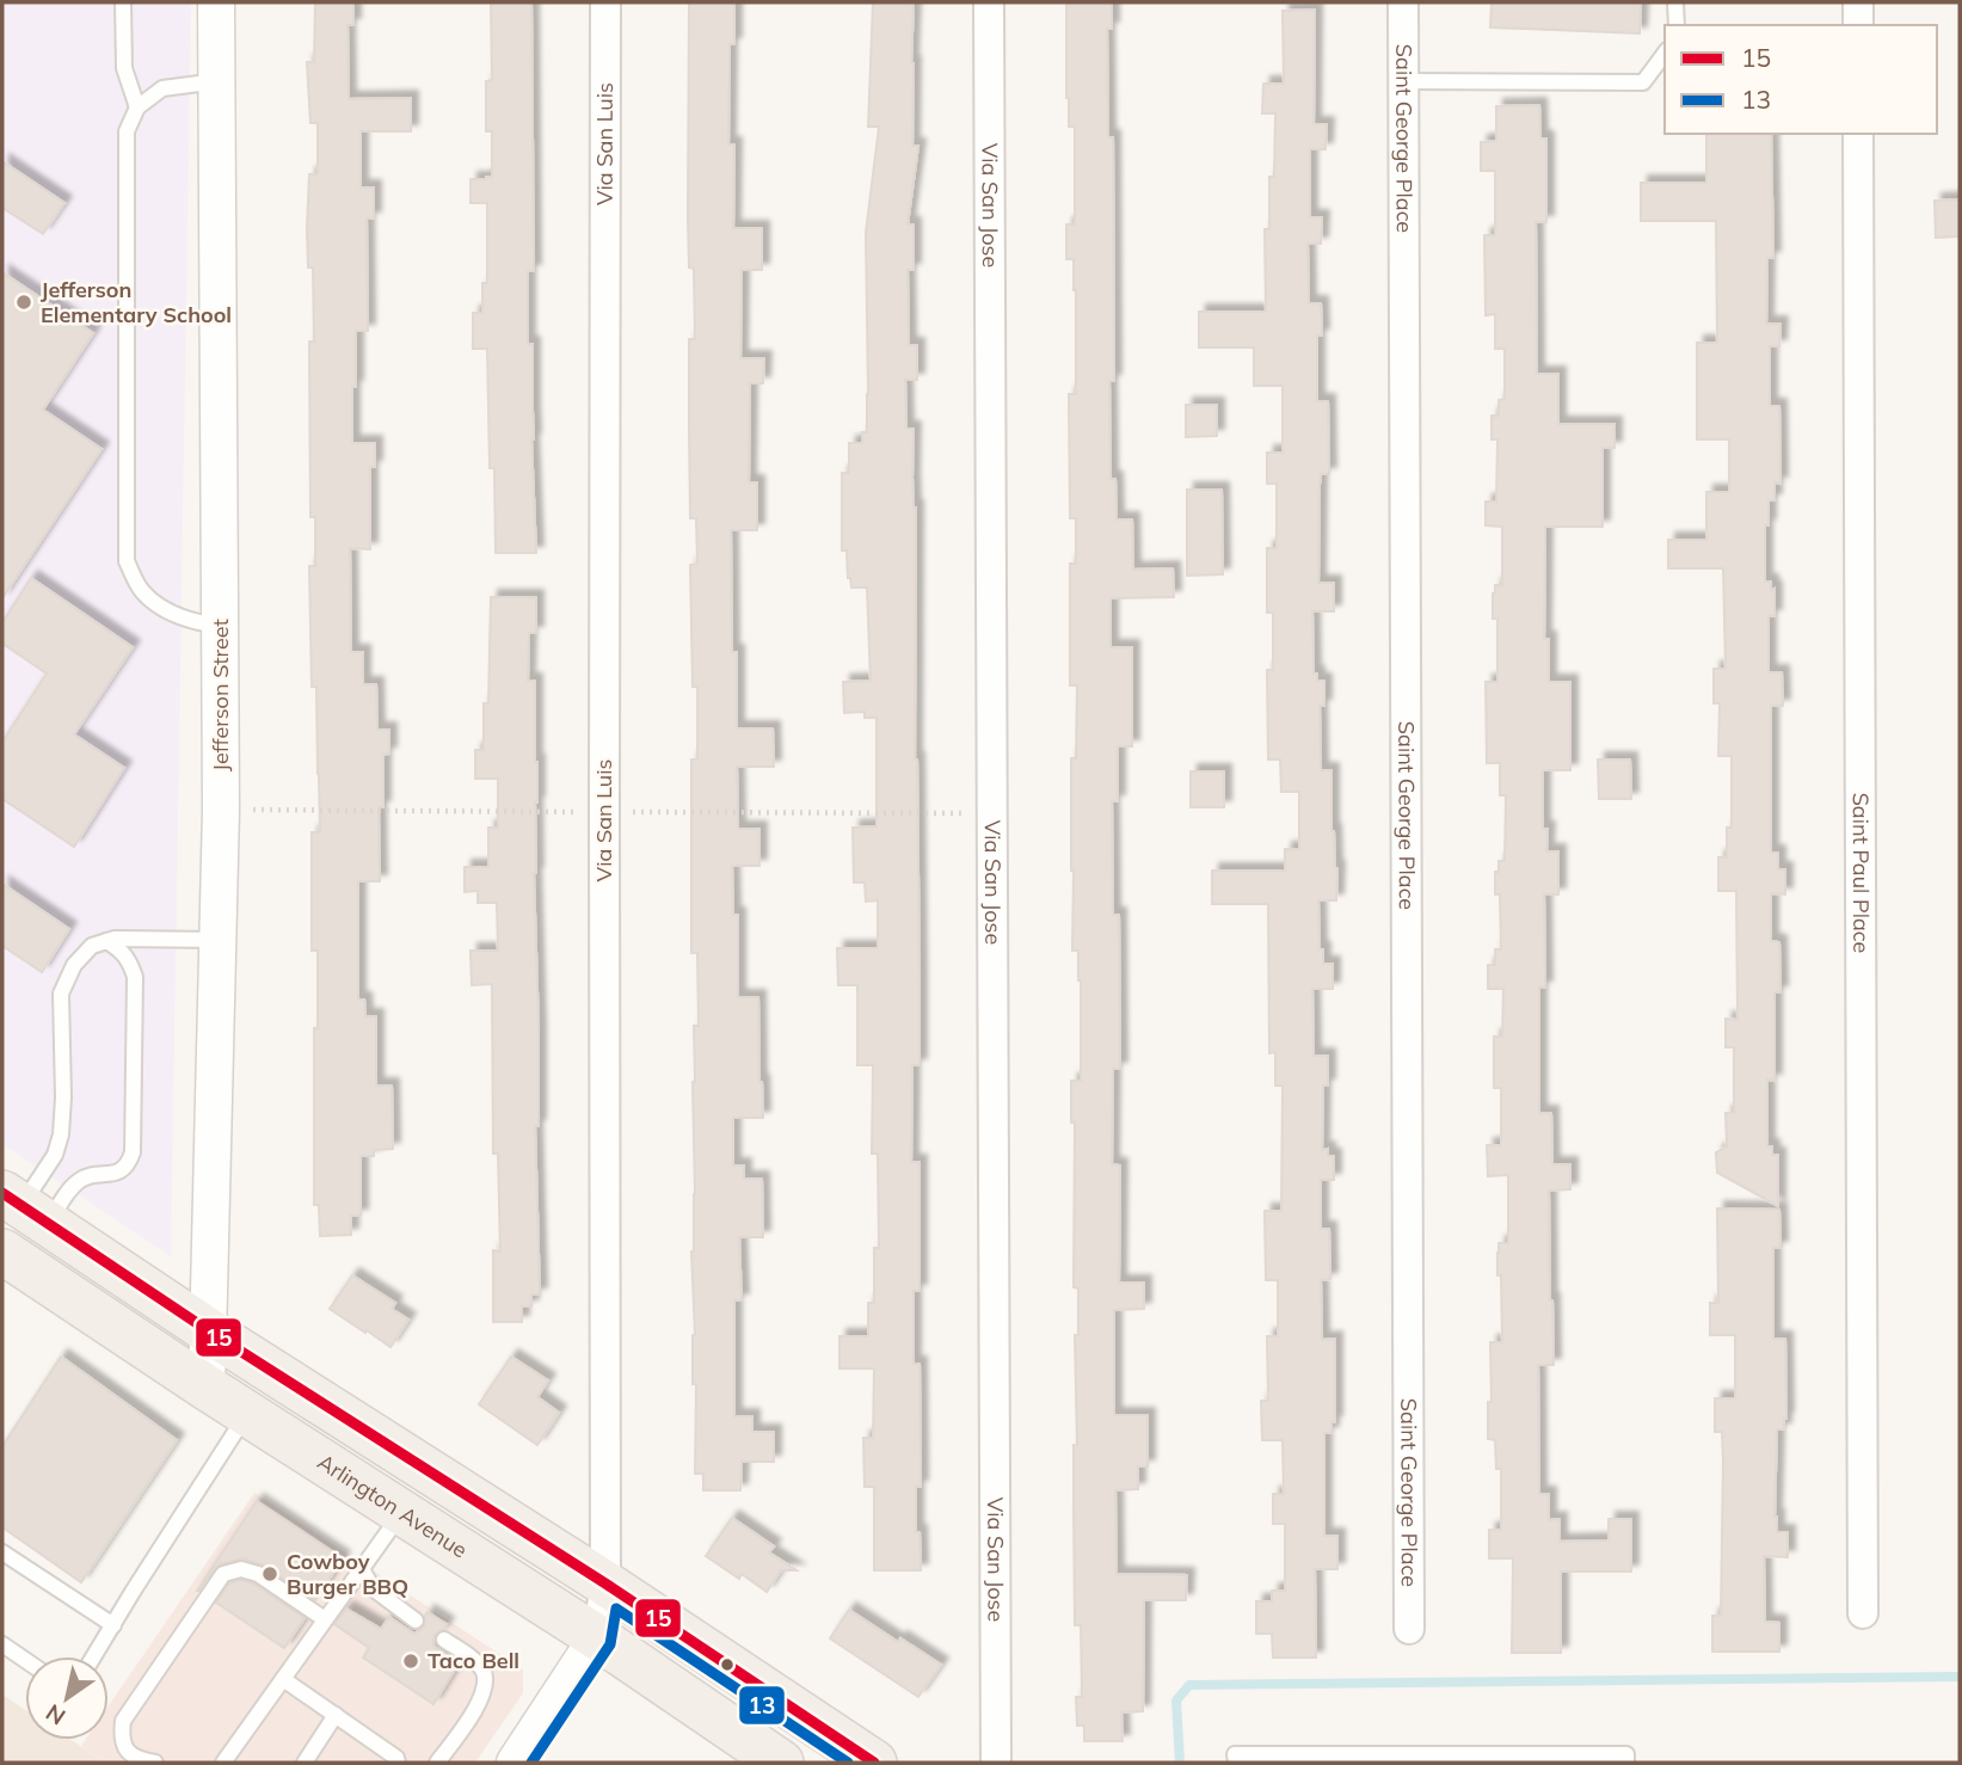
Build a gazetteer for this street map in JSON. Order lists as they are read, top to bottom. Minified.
{"streets":{"main road":["Arlington Avenue"],"street":["Saint George Place","Via San Luis","Via San Jose","Jefferson Street","Saint Paul Place"]},"crossings":[["Via San Luis","Arlington Avenue"],["Jefferson Street","Arlington Avenue"]],"places":["Jefferson Elementary School","Cowboy Burger BBQ","Taco Bell"],"lines":["transit line 15","transit line 13"],"legend":["15","13"],"north":"bottom left"}
